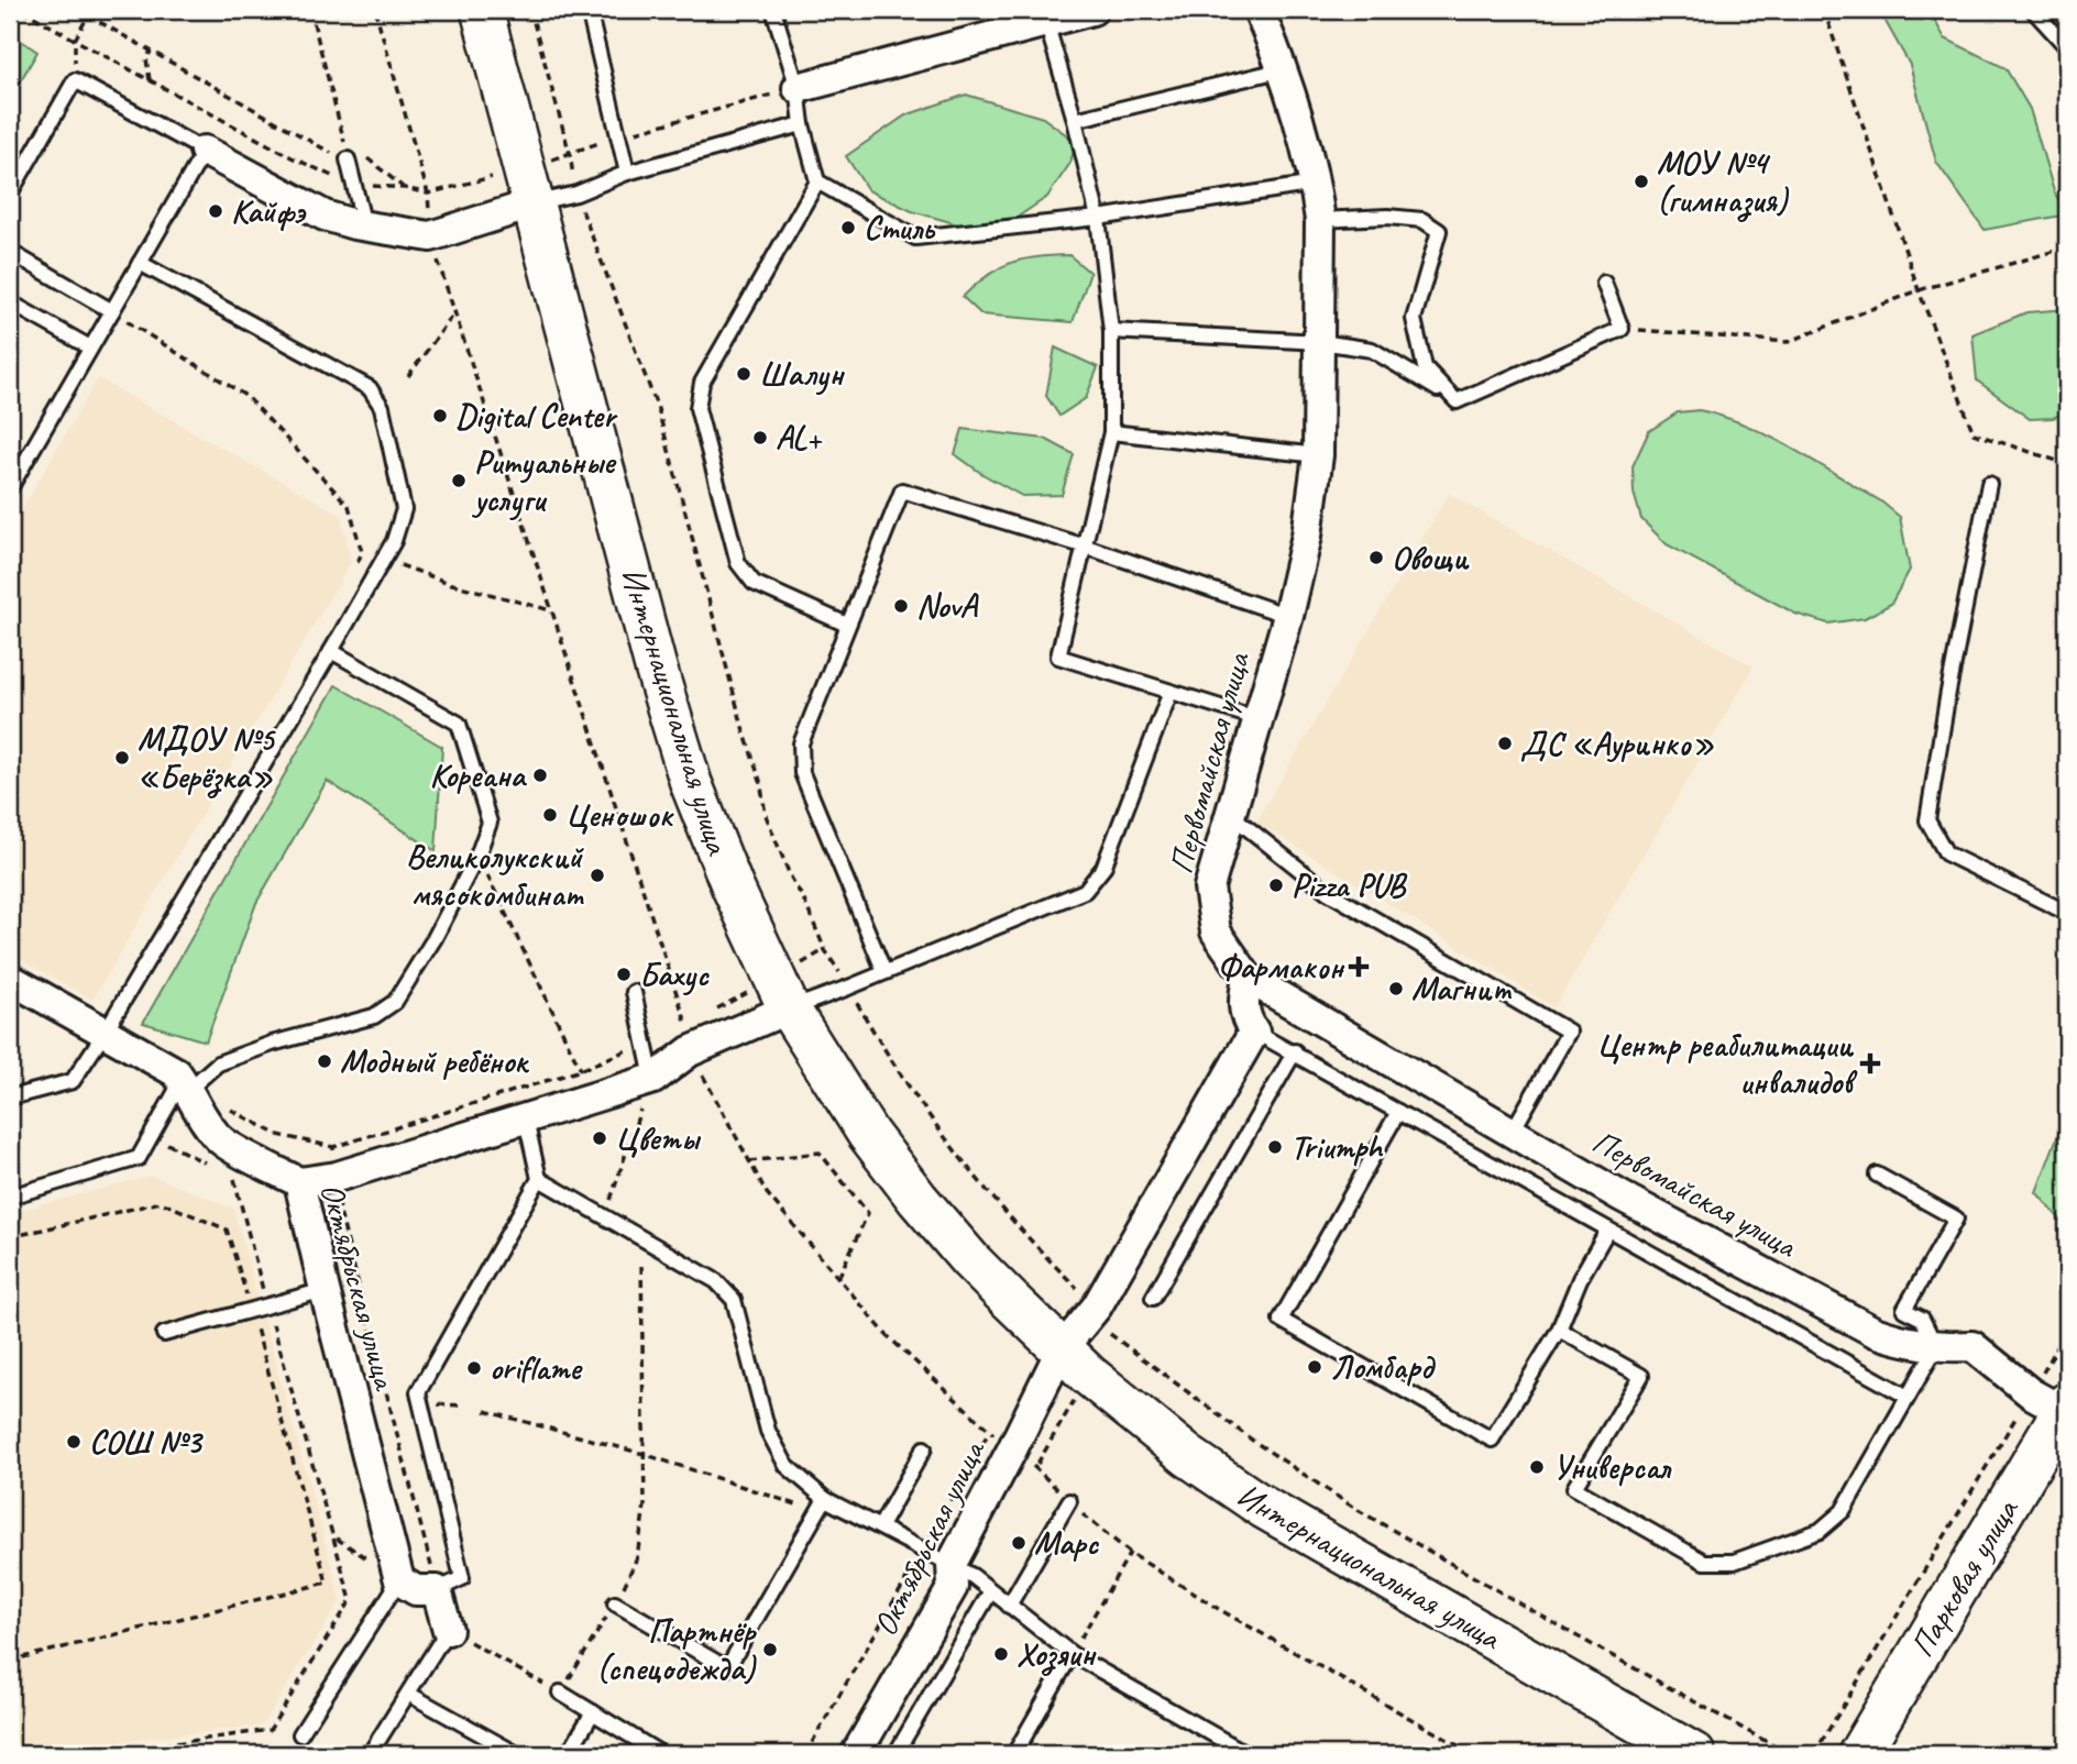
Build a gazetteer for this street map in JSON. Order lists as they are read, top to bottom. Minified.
{"streets":{"main road":["Интернациональная улица","Парковая улица"],"street":["Первомайская улица","Октябрьская улица"]},"crossings":[["Интернациональная улица","Октябрьская улица"],["Первомайская улица","Парковая улица"]],"places":{"other":["МОУ №4 (гимназия)","Кайфэ","Стиль","Шалун","Digital Center","AL+","Ритуальные услуги","Овощи","NovA","ДС «Ауринко»","МДОУ №5 «Берёзка»","Кореана","Ценошок","Великолукский мясокомбинат","Pizza PUB","Бахус","Магнит","Модный ребёнок","Цветы","Triumph","Ломбард","oriflame","СОШ №3","Универсал","Марс","Партнёр (спецодежда)","Хозяин"],"health":["Фармакон","Центр реабилитации инвалидов"]}}
